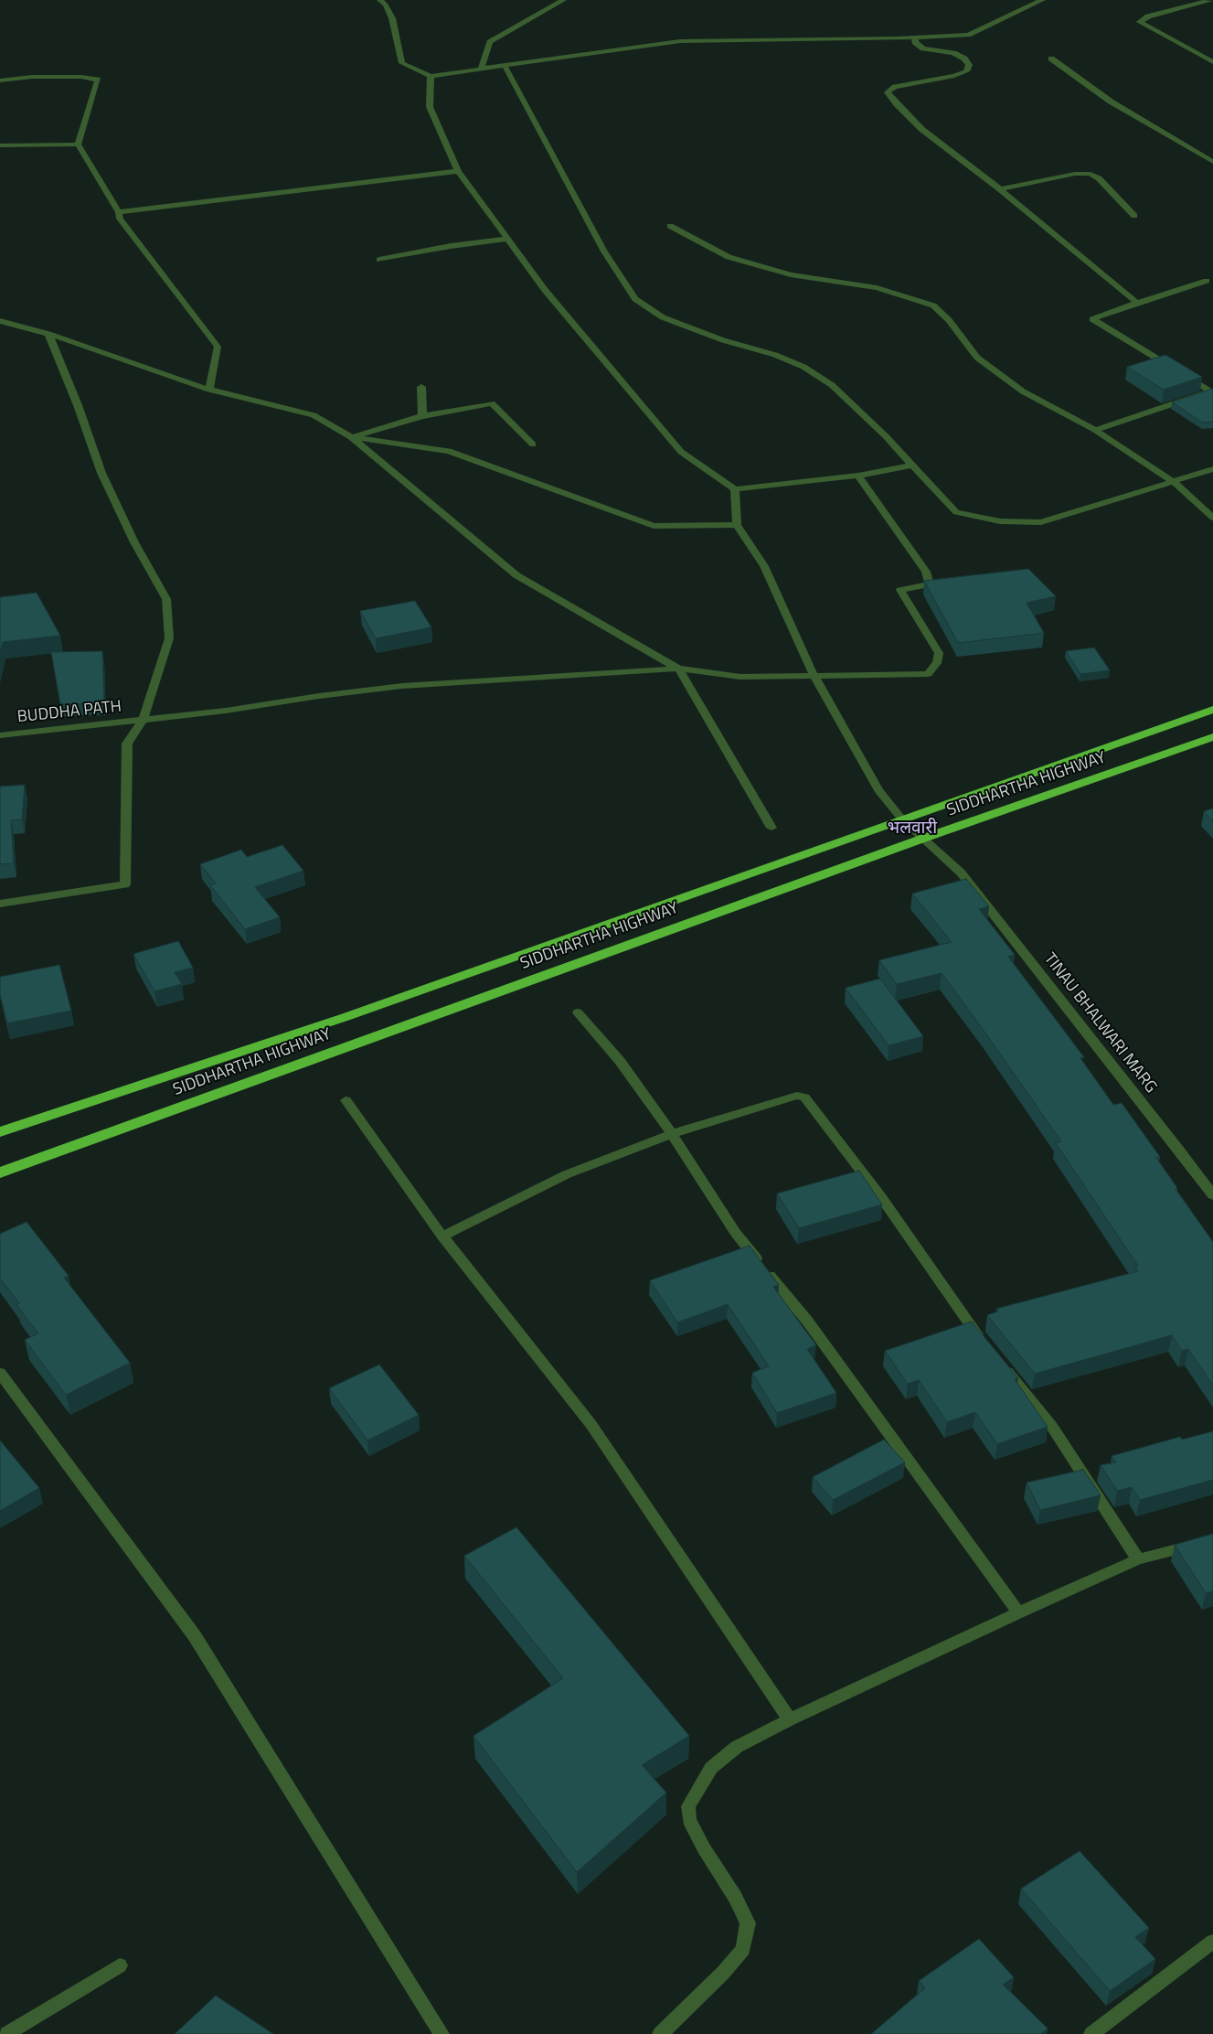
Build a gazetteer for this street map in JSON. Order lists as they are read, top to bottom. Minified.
{"streets":{"highway":["SIDDHARTHA HIGHWAY"],"street":["BUDDHA PATH","TINAU BHALWARI MARG"]},"crossings":[["SIDDHARTHA HIGHWAY","TINAU BHALWARI MARG"]],"districts":["भलवारी"]}
